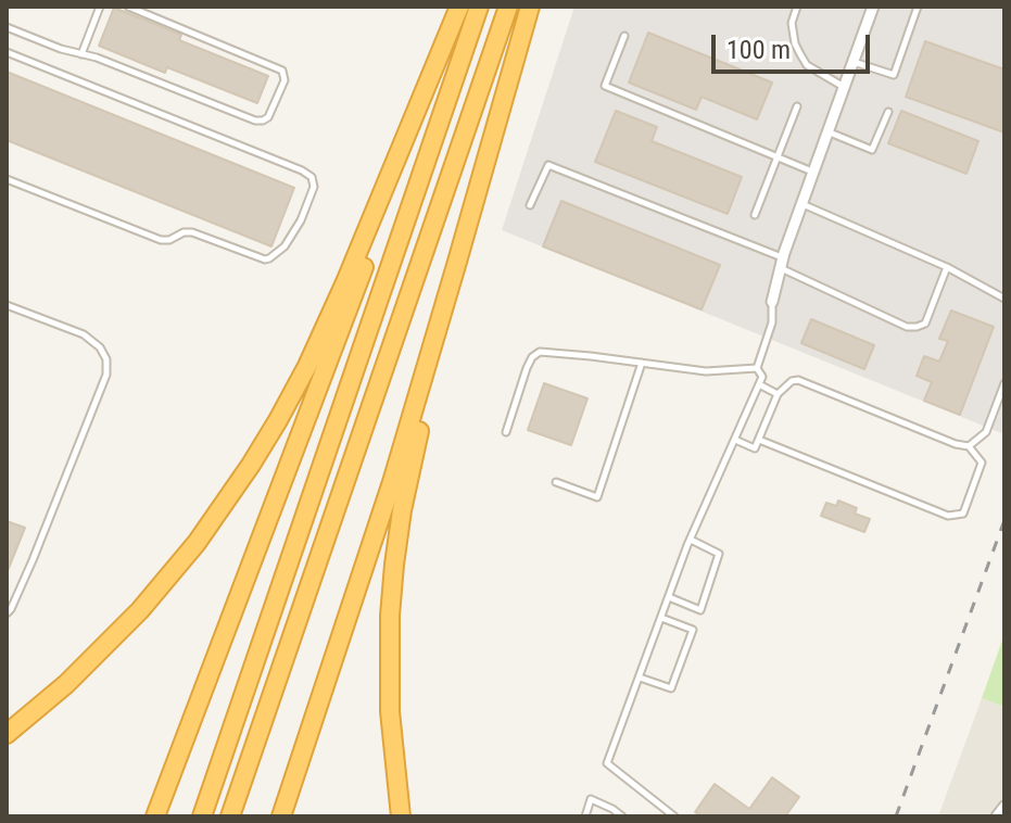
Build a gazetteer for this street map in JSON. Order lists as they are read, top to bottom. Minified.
{"scale_bar":"100 m"}
